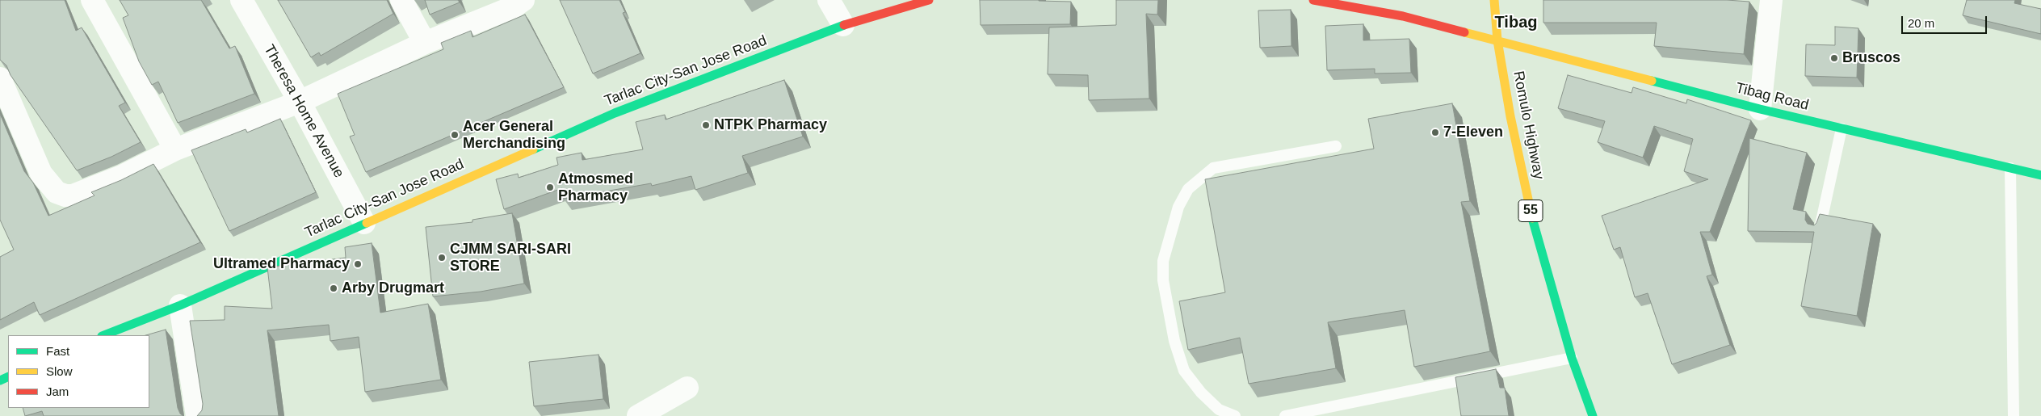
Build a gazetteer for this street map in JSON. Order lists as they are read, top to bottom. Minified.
{"streets":{"main road":["Tarlac City-San Jose Road","Tibag Road","Romulo Highway","55"],"street":["Theresa Home Avenue"]},"crossings":[["Tarlac City-San Jose Road","Theresa Home Avenue"],["Tibag Road","Romulo Highway"]],"districts":["Tibag"],"places":["Bruscos","NTPK Pharmacy","7-Eleven","Acer General Merchandising","Atmosmed Pharmacy","CJMM SARI-SARI STORE","Ultramed Pharmacy","Arby Drugmart"],"legend":["Fast","Slow","Jam"],"scale_bar":"20 m"}
